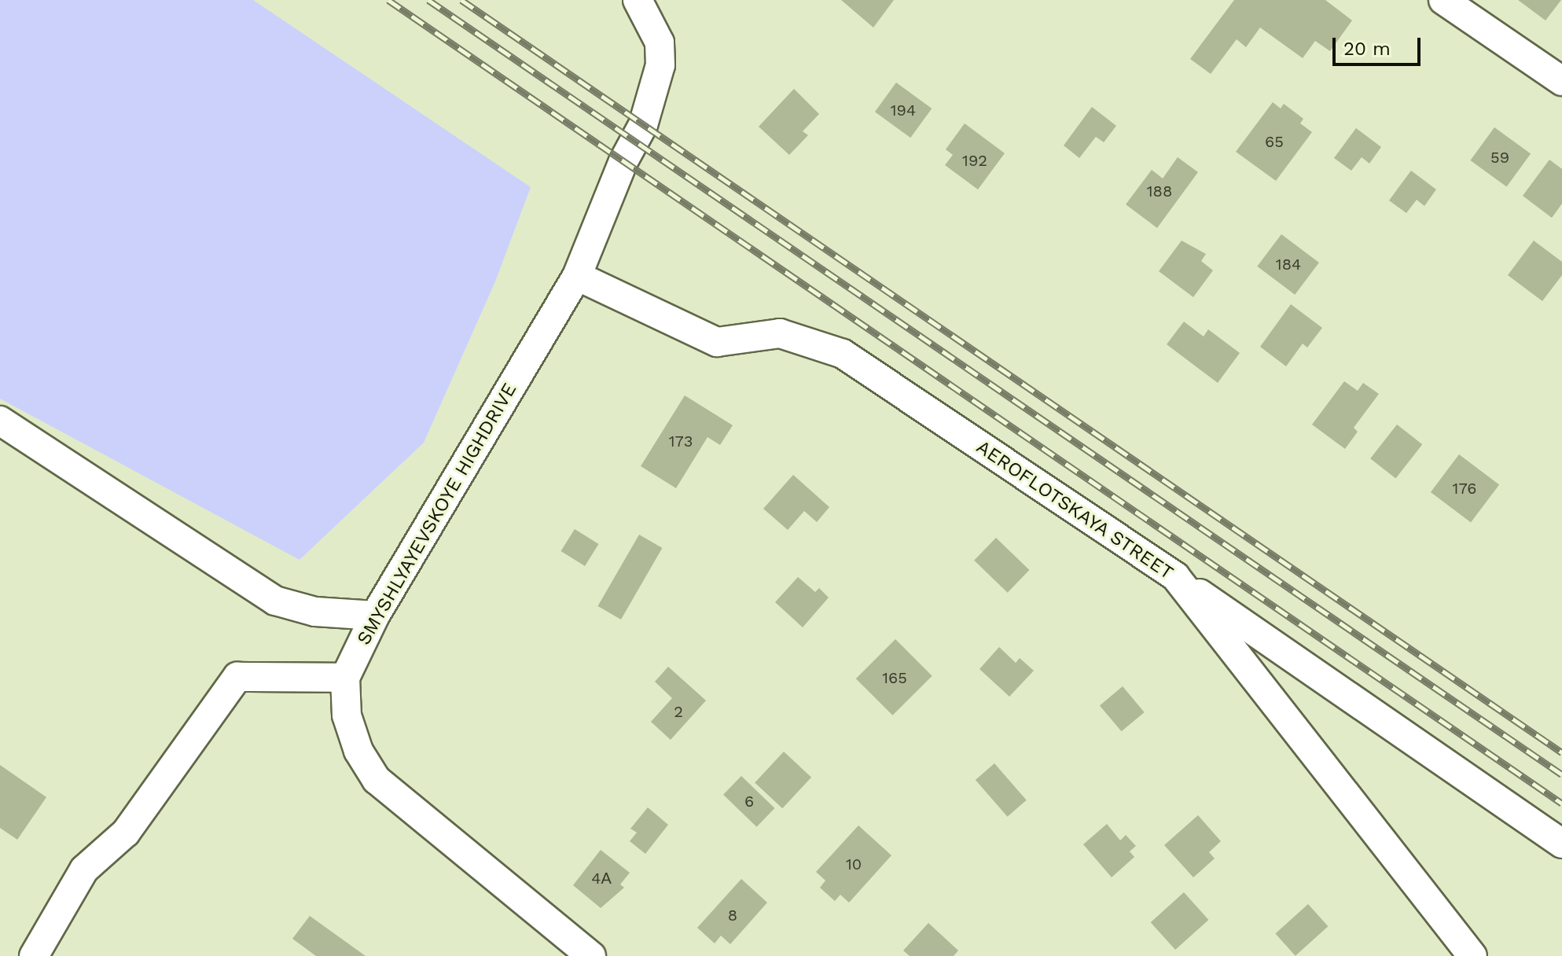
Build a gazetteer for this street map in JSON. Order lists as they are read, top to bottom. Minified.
{"streets":{"street":["AEROFLOTSKAYA STREET","SMYSHLYAYEVSKOYE HIGHDRIVE"]},"crossings":[["AEROFLOTSKAYA STREET","SMYSHLYAYEVSKOYE HIGHDRIVE"]],"house_numbers":["194","65","59","192","188","184","173","176","165","2","6","10","4А","8"],"scale_bar":"20 m"}
